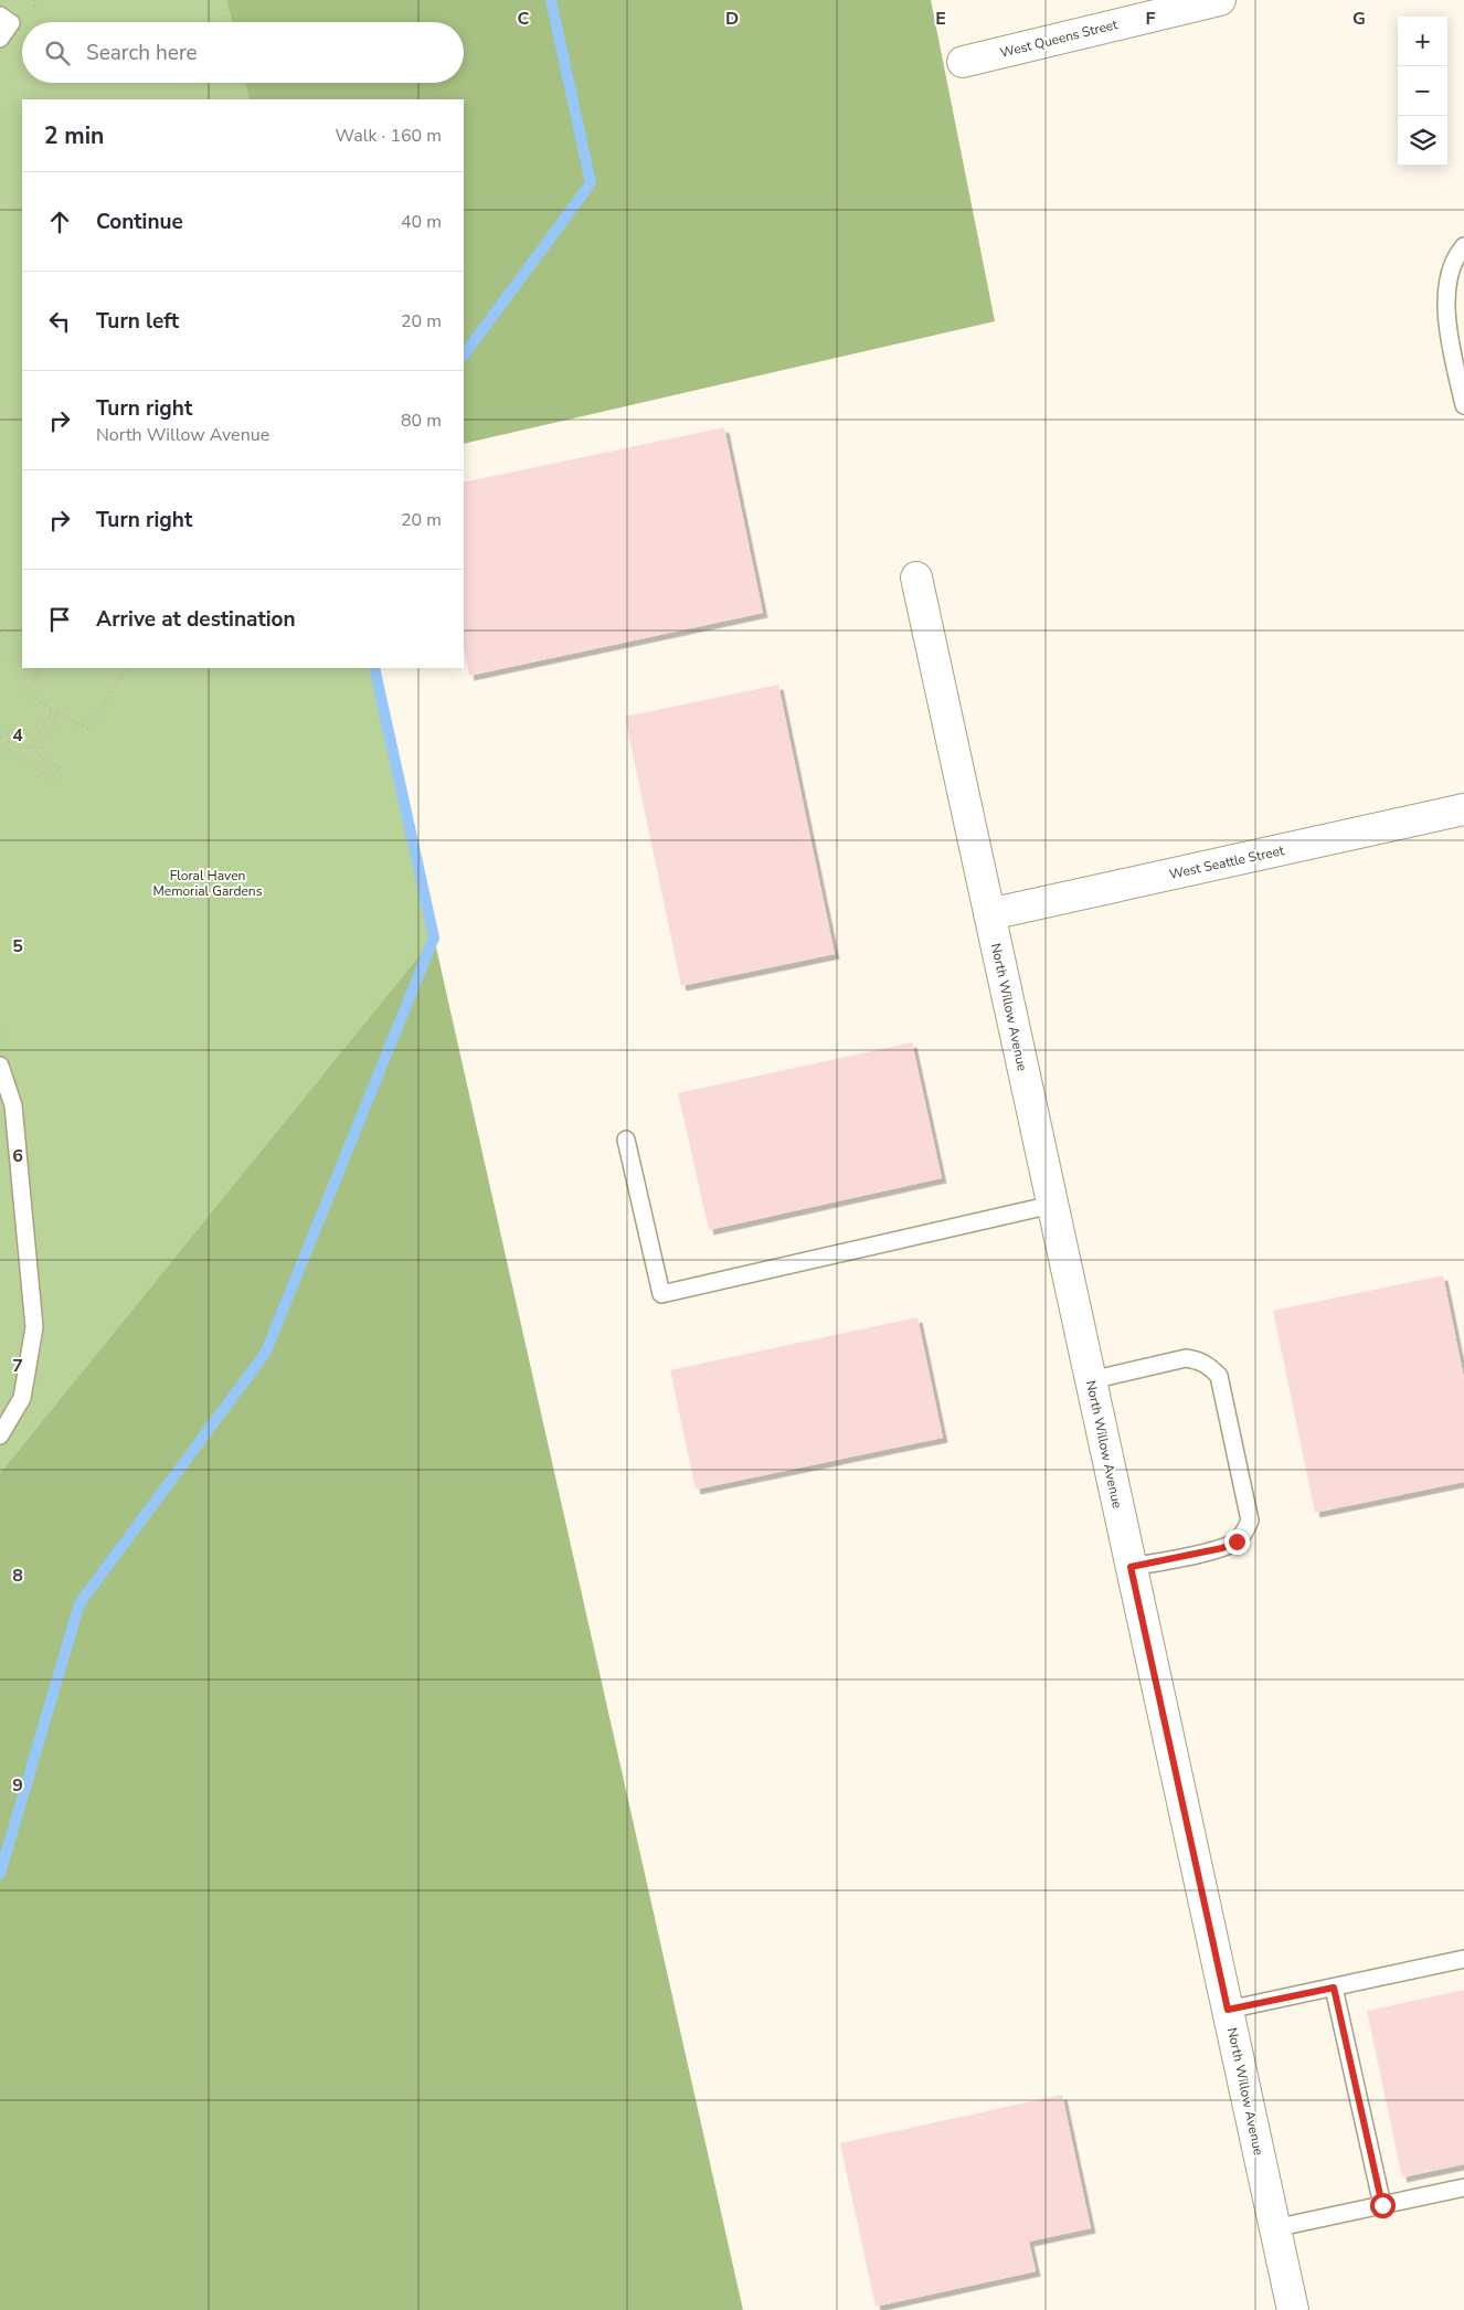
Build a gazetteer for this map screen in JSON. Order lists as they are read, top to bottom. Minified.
{"streets":{"street":["West Queens Street","West Seattle Street","North Willow Avenue"]},"crossings":[["West Seattle Street","North Willow Avenue"]],"parks":["Floral Haven Memorial Gardens"],"page":{"map_buttons":["+","−"],"search":"Search here","heading":["2 min","Walk · 160 m"],"list":[["Continue","40 m"],["Turn left","20 m"],["Turn right","North Willow Avenue","80 m"],["Turn right","20 m"],"Arrive at destination"]},"grid":{"columns":["C","D","E","F","G"],"rows":["4","5","6","7","8","9"]}}
